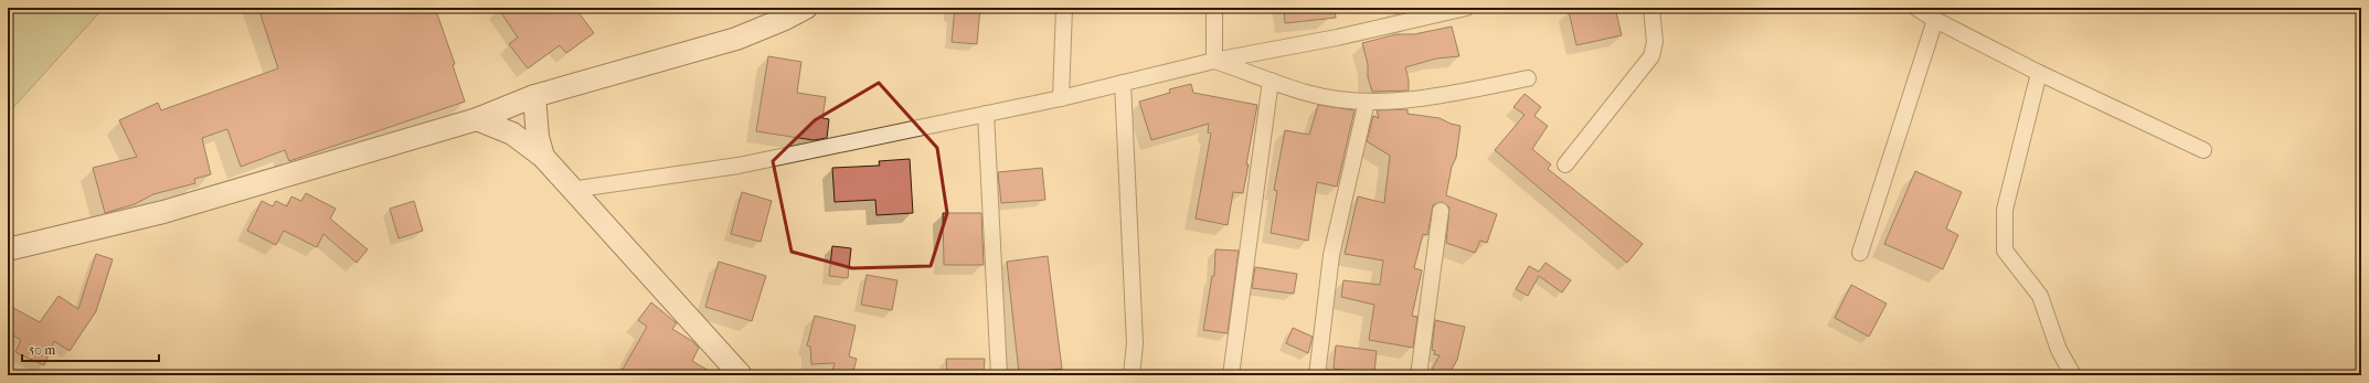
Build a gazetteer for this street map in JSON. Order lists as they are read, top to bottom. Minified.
{"scale_bar":"50 m"}
